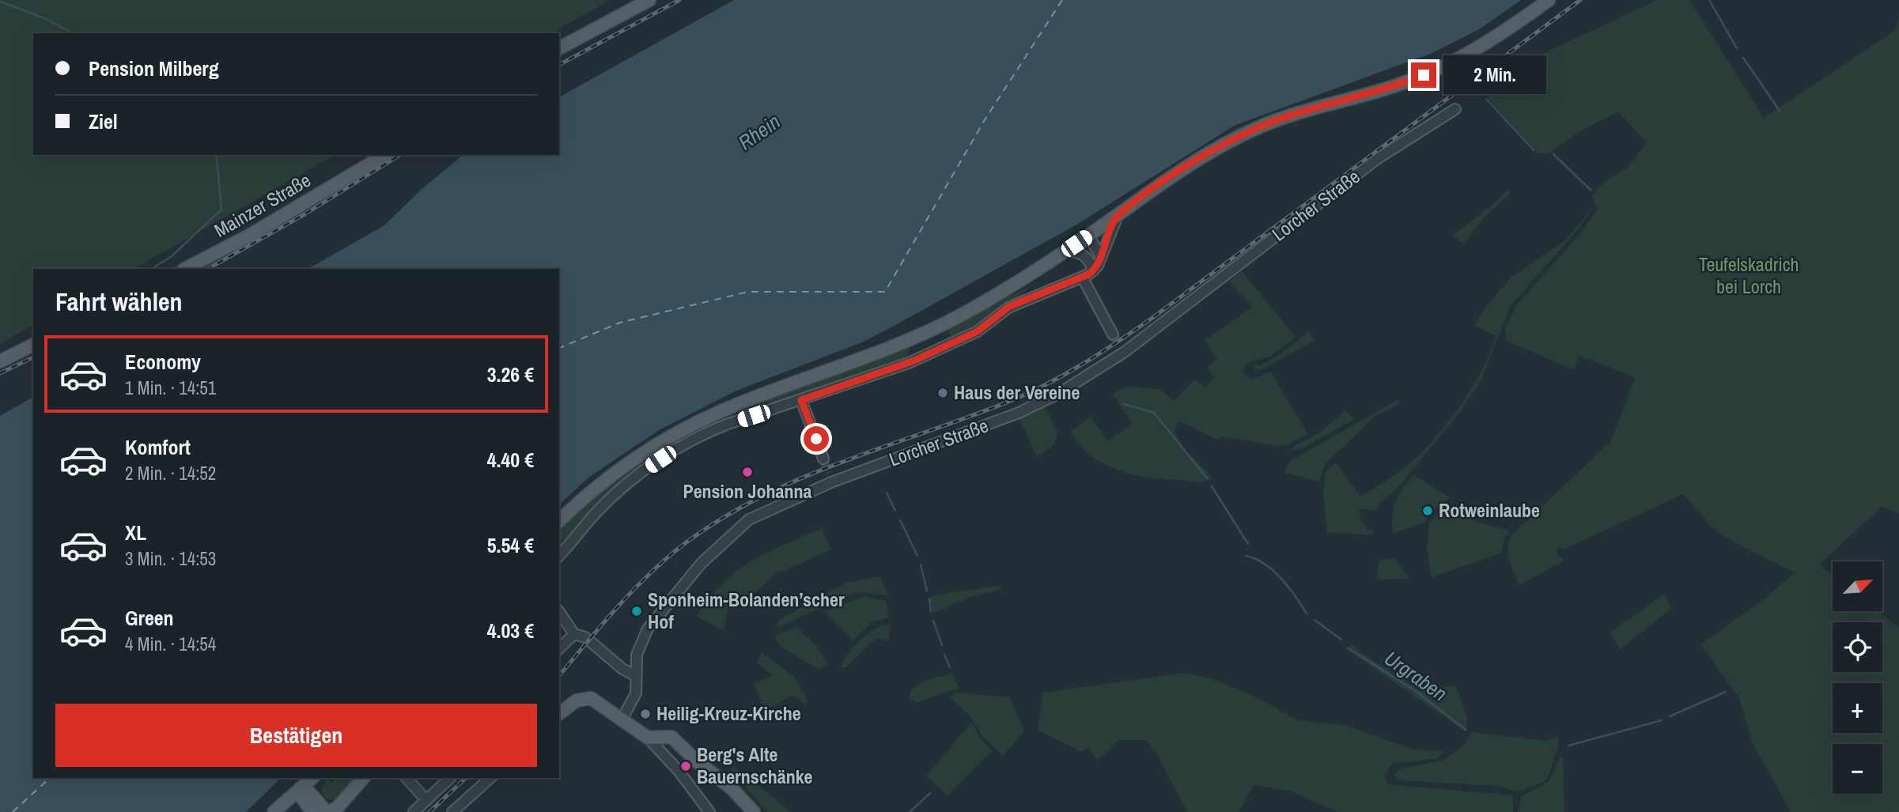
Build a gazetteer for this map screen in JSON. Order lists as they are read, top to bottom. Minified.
{"streets":{"main road":["Mainzer Straße"],"street":["Lorcher Straße"]},"water":["Rhein","Urgraben"],"parks":["Teufelskadrich bei Lorch"],"places":["Haus der Vereine","Pension Johanna","Rotweinlaube","Sponheim-Bolanden’scher Hof","Heilig-Kreuz-Kirche","Berg's Alte Bauernschänke"],"north":"top right","page":{"banner":["Pension Milberg","Ziel"],"bubble":"2 Min.","heading":"Fahrt wählen","list":[{"name":"Economy","note":"1 Min. · 14:51","value":"3.26 €"},{"name":"Komfort","note":"2 Min. · 14:52","value":"4.40 €"},{"name":"XL","note":"3 Min. · 14:53","value":"5.54 €"},{"name":"Green","note":"4 Min. · 14:54","value":"4.03 €"}],"map_buttons":["+","−"],"buttons":"Bestätigen"}}
